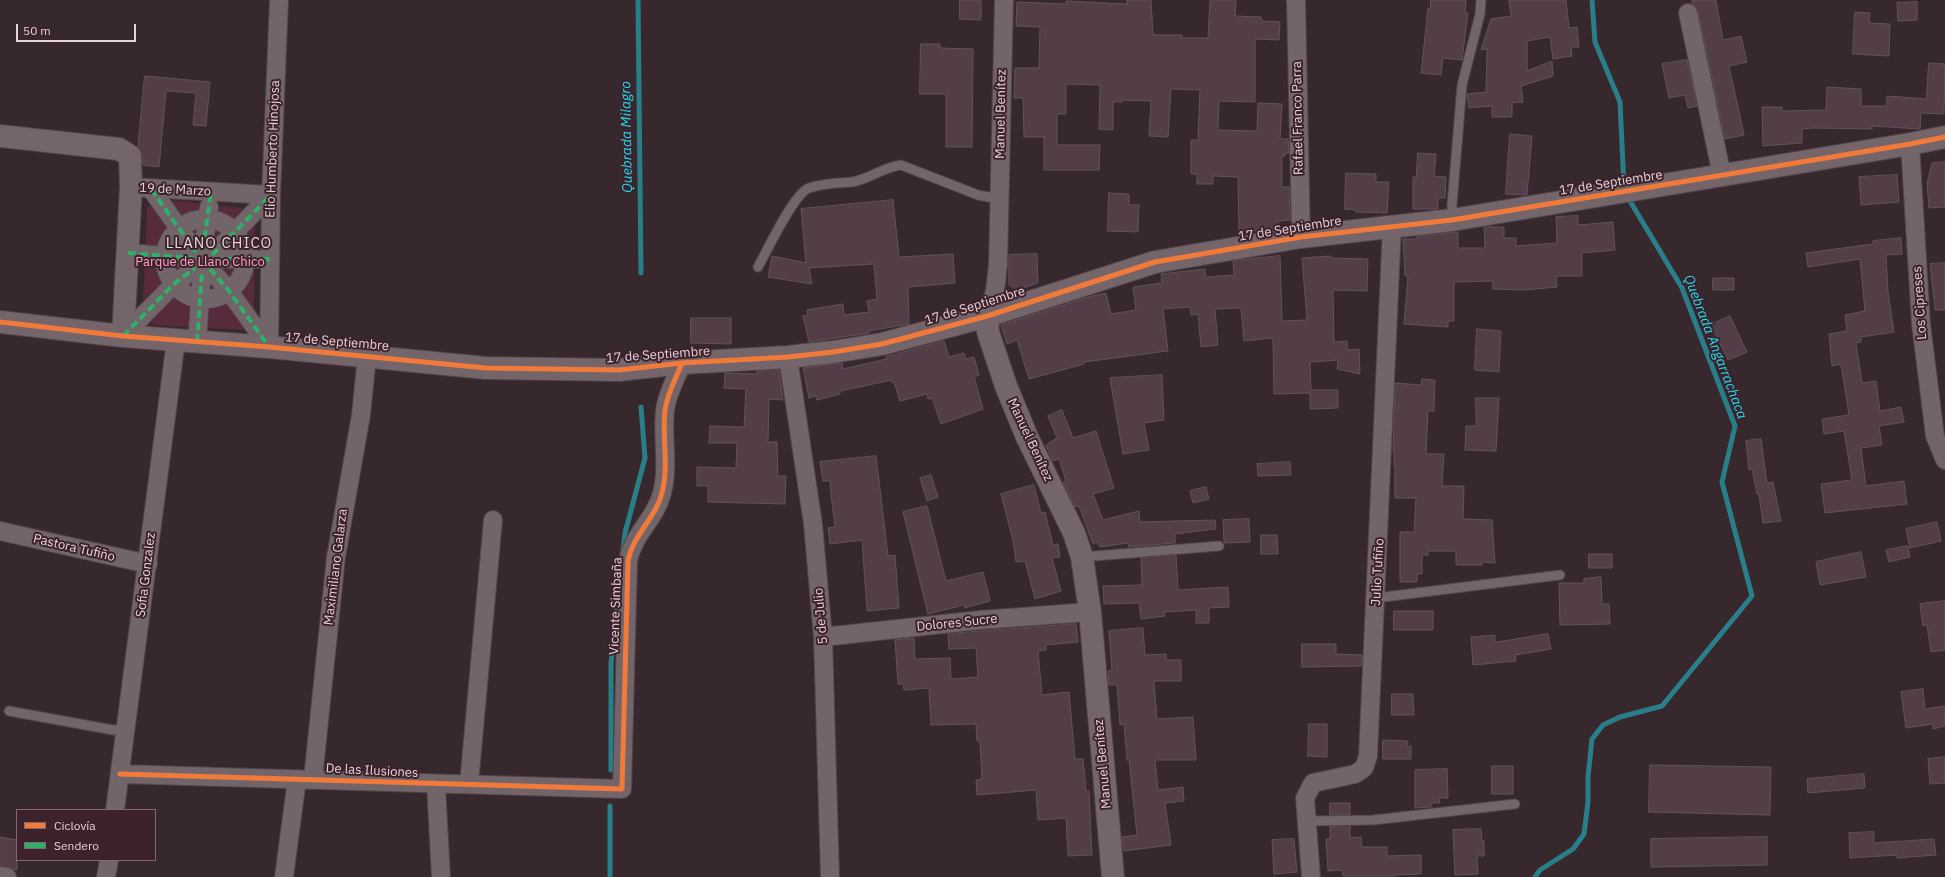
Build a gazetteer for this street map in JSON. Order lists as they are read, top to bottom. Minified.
{"streets":{"street":["Manuel Benítez","Rafael Franco Parra","Elio Humberto Hinojosa","17 de Septiembre","19 de Marzo","Los Cipreses","Pastora Tufiño","Maximiliano Galarza","Julio Tufiño","Sofia Gonzalez","Vicente Simbaña","5 de Julio","Dolores Sucre","De las Ilusiones"]},"crossings":[["Manuel Benítez","17 de Septiembre"],["Manuel Benítez","Dolores Sucre"],["Rafael Franco Parra","17 de Septiembre"],["Elio Humberto Hinojosa","17 de Septiembre"],["Elio Humberto Hinojosa","19 de Marzo"],["17 de Septiembre","19 de Marzo"],["17 de Septiembre","Los Cipreses"],["17 de Septiembre","Maximiliano Galarza"],["17 de Septiembre","Julio Tufiño"],["17 de Septiembre","Sofia Gonzalez"],["17 de Septiembre","Vicente Simbaña"],["17 de Septiembre","5 de Julio"],["19 de Marzo","Sofia Gonzalez"],["Pastora Tufiño","Sofia Gonzalez"],["Maximiliano Galarza","De las Ilusiones"],["Sofia Gonzalez","De las Ilusiones"],["Vicente Simbaña","De las Ilusiones"],["5 de Julio","Dolores Sucre"]],"districts":["LLANO CHICO"],"water":["Quebrada Milagro","Quebrada Angarrachaca"],"parks":["Parque de Llano Chico"],"legend":["Ciclovía","Sendero"],"scale_bar":"50 m"}
